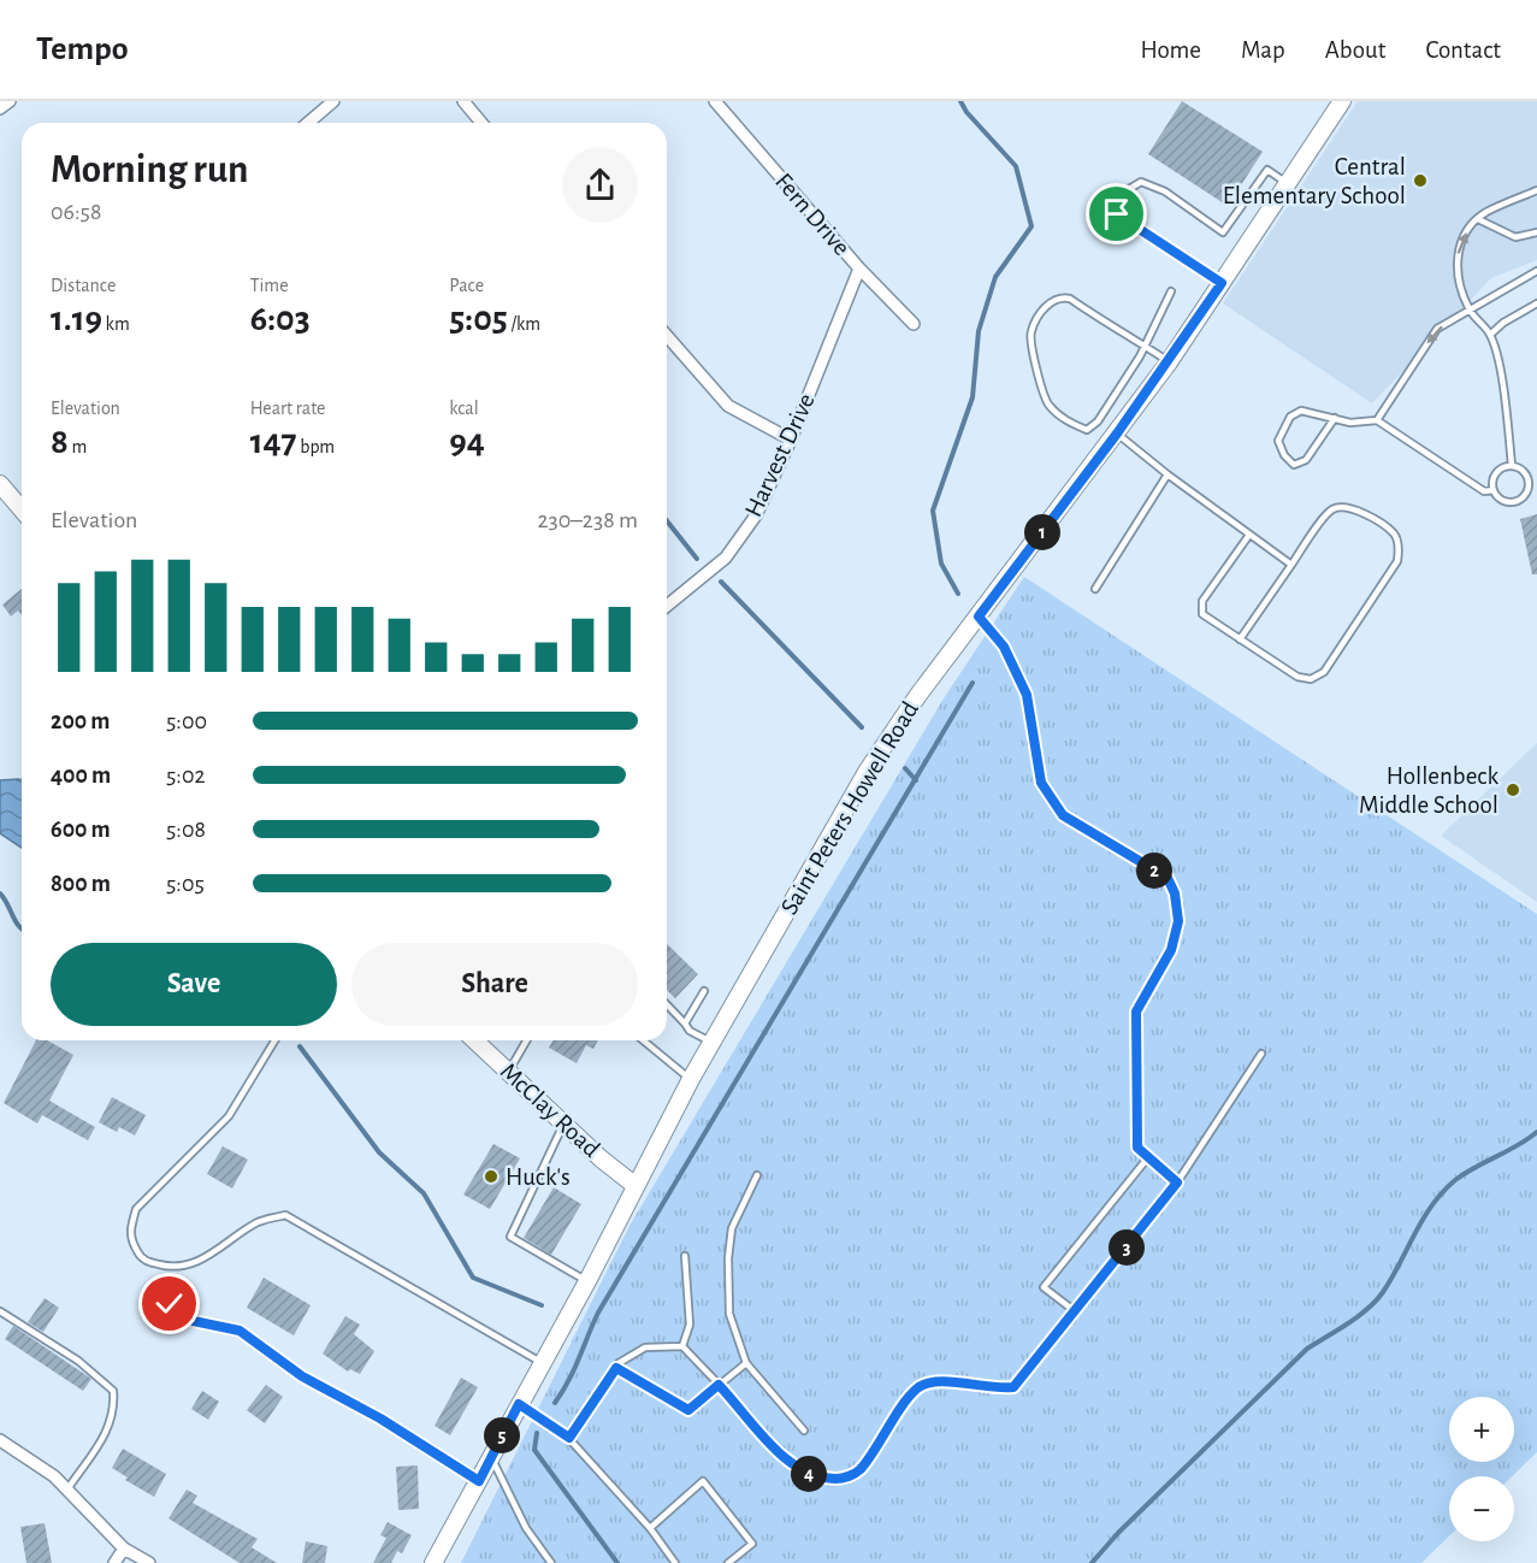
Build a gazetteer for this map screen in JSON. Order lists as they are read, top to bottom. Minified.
{"streets":{"main road":["Saint Peters Howell Road","McClay Road"],"street":["Fern Drive","Harvest Drive"]},"crossings":[["Fern Drive","Harvest Drive"],["Saint Peters Howell Road","McClay Road"]],"places":["Central Elementary School","Hollenbeck Middle School","Huck's"],"page":{"header":"Tempo","nav":["Home","Map","About","Contact"],"heading":["Morning run","06:58"],"stats":[["Distance","1.19 km"],["Time","6:03"],["Pace","5:05 /km"],["Elevation","8 m"],["Heart rate","147 bpm"],["kcal","94"]],"chart":["Elevation","230–238 m"],"pins":["1","2","3","5","4"],"list":[{"name":"200 m","note":"5:00"},{"name":"400 m","note":"5:02"},{"name":"600 m","note":"5:08"},{"name":"800 m","note":"5:05"}],"buttons":["Save","Share"],"map_buttons":["+","−"]}}
